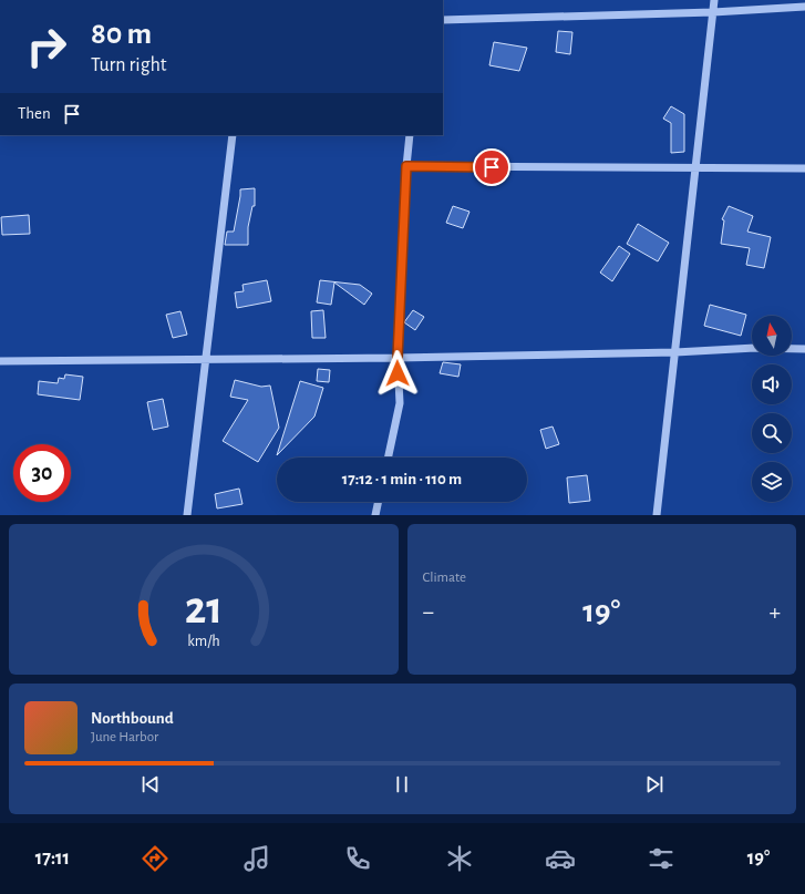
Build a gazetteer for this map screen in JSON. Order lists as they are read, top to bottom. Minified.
{"north":"top","page":{"turn":["80 m","Turn right"],"then":"Then","limit":"30","trip":"17:12 · 1 min · 110 m","tile":"Climate","heat":["−","19°","+"],"song":["Northbound","June Harbor"],"tabs":["17:11","19°"],"gauge":["21","km/h"]}}
